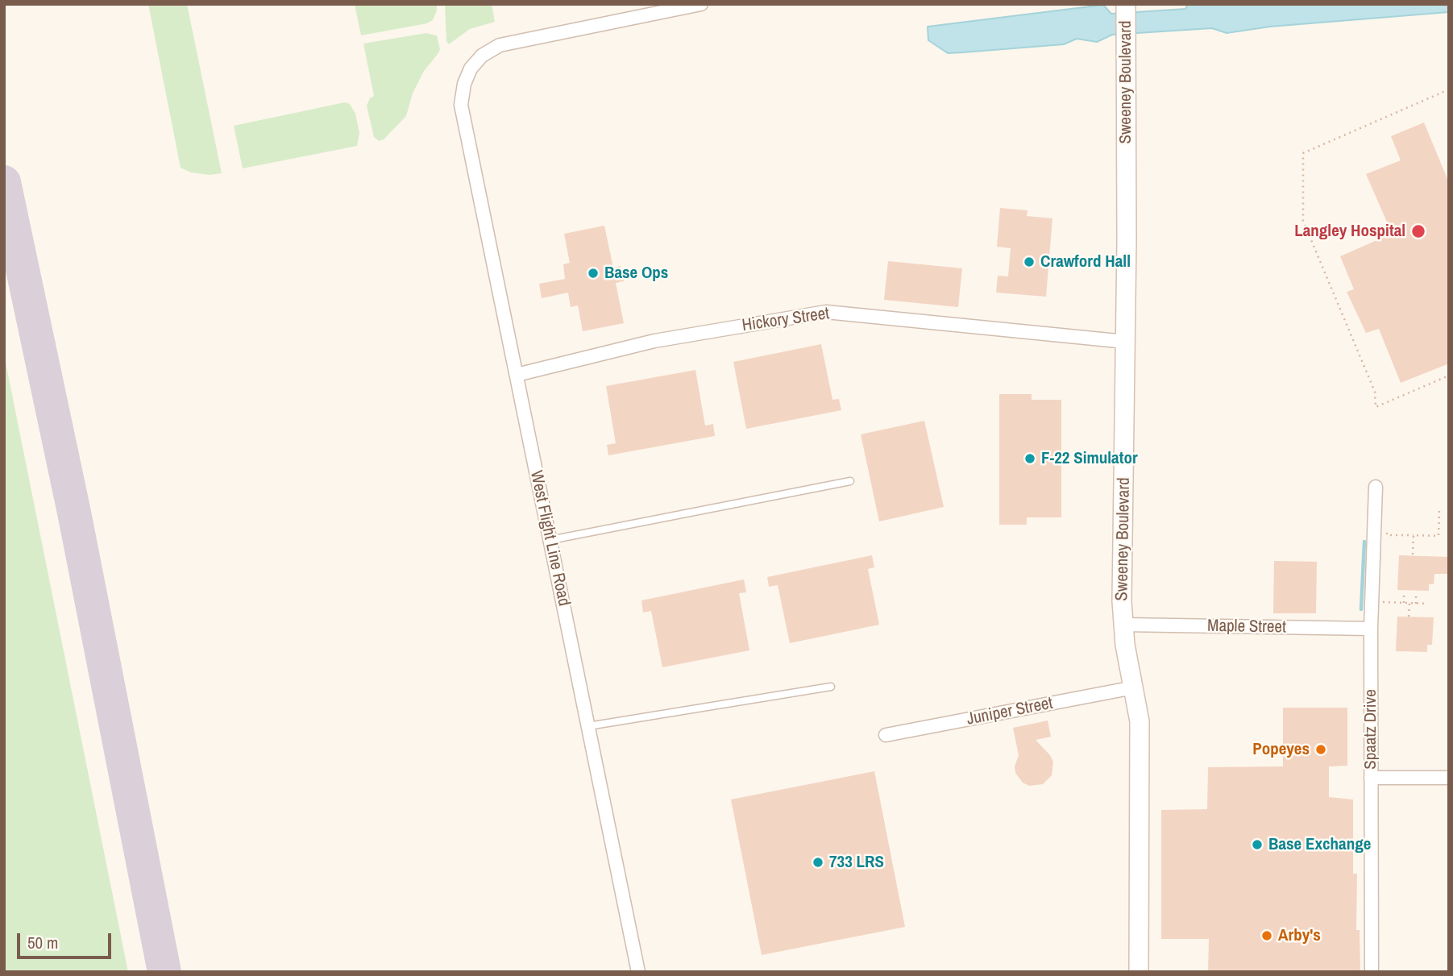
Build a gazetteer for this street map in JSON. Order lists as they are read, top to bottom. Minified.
{"streets":{"main road":["Sweeney Boulevard"],"street":["Hickory Street","West Flight Line Road","Maple Street","Juniper Street","Spaatz Drive"]},"crossings":[["Sweeney Boulevard","Hickory Street"],["Sweeney Boulevard","Maple Street"],["Sweeney Boulevard","Juniper Street"],["Hickory Street","West Flight Line Road"],["Maple Street","Spaatz Drive"]],"places":["Langley Hospital","Crawford Hall","Base Ops","F-22 Simulator","Popeyes","Base Exchange","733 LRS","Arby's"],"scale_bar":"50 m"}
